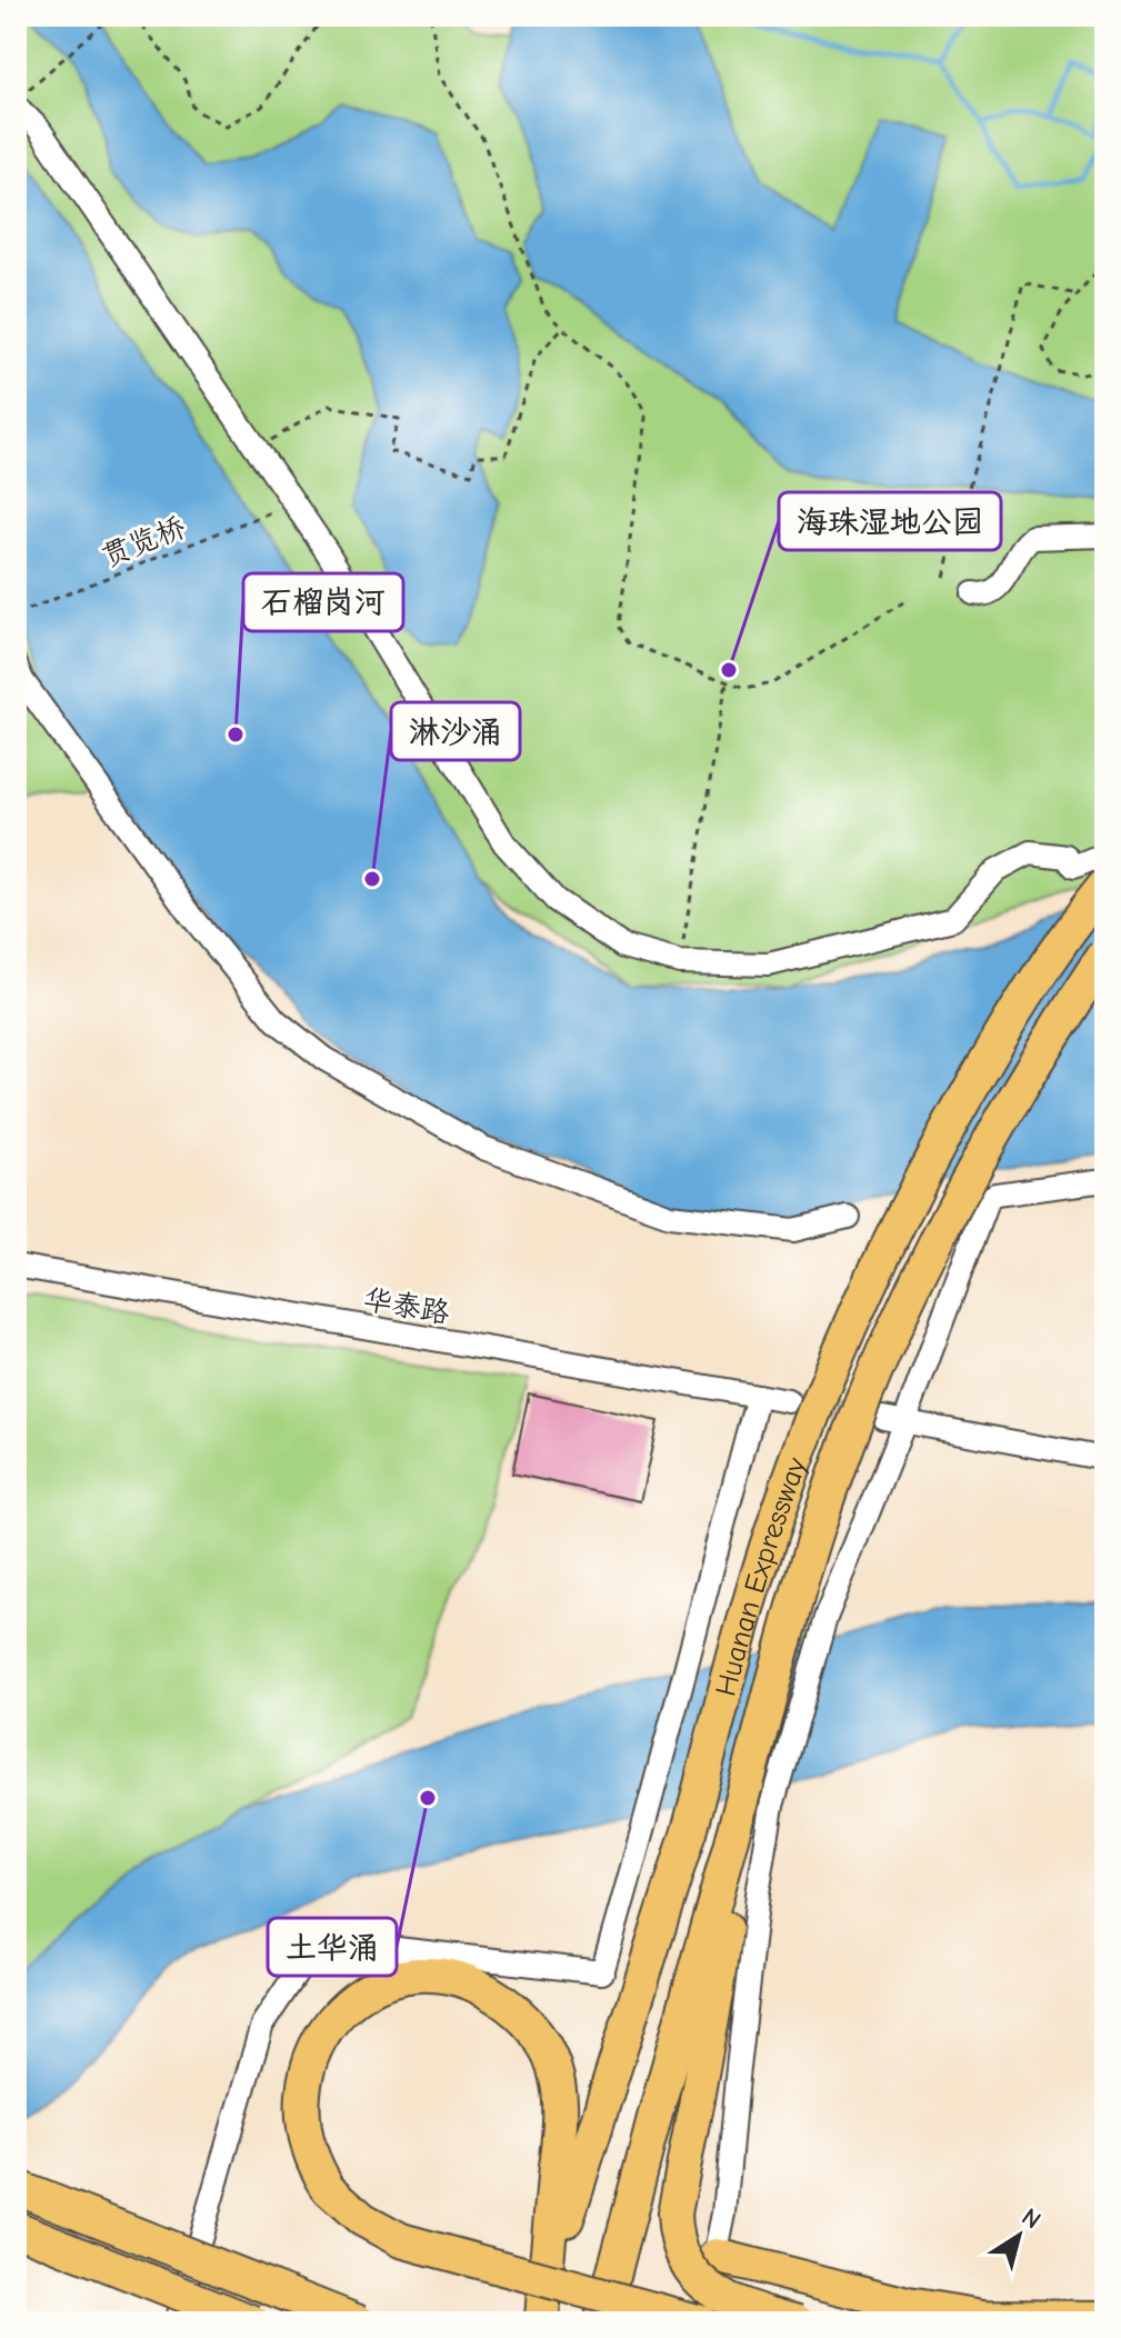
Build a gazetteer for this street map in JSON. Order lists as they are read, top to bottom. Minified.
{"streets":{"highway":["Huanan Expressway"],"street":["华泰路"],"path":["贯览桥"]},"places":["海珠湿地公园","石榴岗河","淋沙涌","土华涌"],"north":"top right"}
